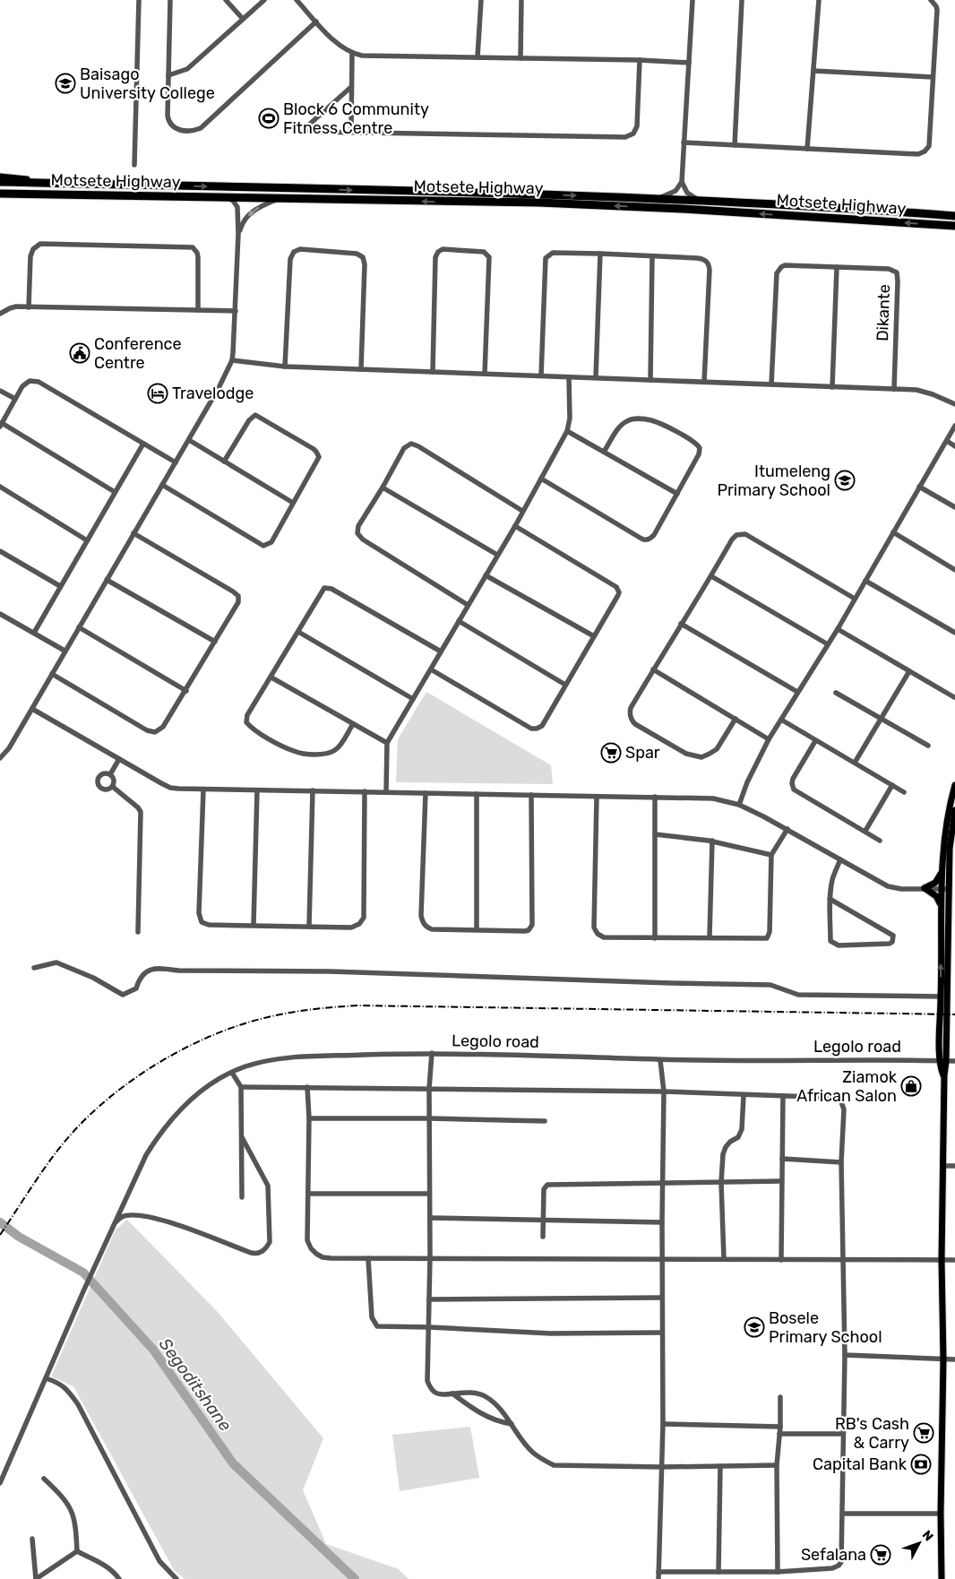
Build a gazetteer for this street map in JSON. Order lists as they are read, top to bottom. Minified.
{"streets":{"highway":["Motsete Highway"],"street":["Dikante","Legolo road"]},"water":["Segoditshane"],"places":{"school or university":["Baisago University College","Itumeleng Primary School","Bosele Primary School"],"sports":["Block 6 Community Fitness Centre"],"public building":["Conference Centre"],"hotel":["Travelodge"],"supermarket":["Spar","RB's Cash & Carry","Sefalana"],"shop":["Ziamok African Salon"],"bank":["Capital Bank"]},"north":"top right"}
